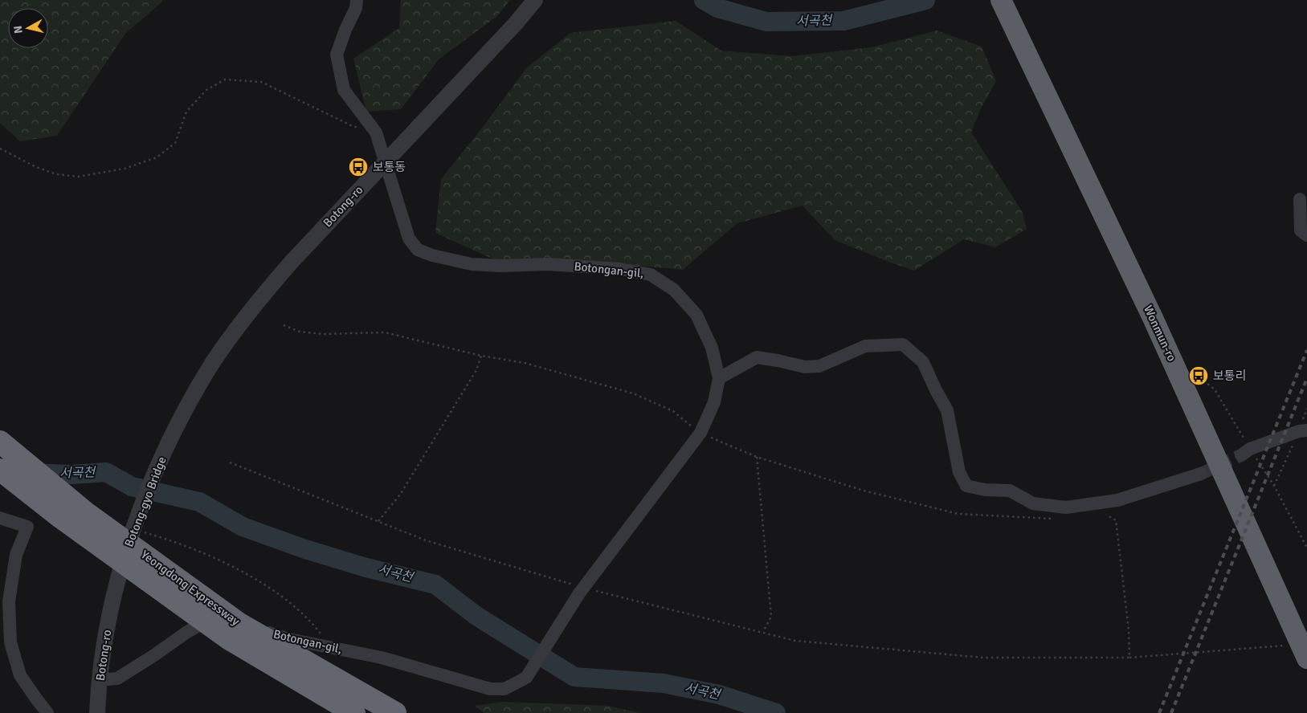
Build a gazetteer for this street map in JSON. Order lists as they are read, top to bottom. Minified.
{"streets":{"highway":["Wonmun-ro","Yeongdong Expressway"],"street":["Botong-ro","Botongan-gil,","Botong-gyo Bridge"]},"crossings":[["Botong-ro","Botongan-gil,"],["Botong-ro","Botong-gyo Bridge"]],"water":["서곡천"],"places":{"bus stop":["보통동","보통리"]},"north":"left"}
